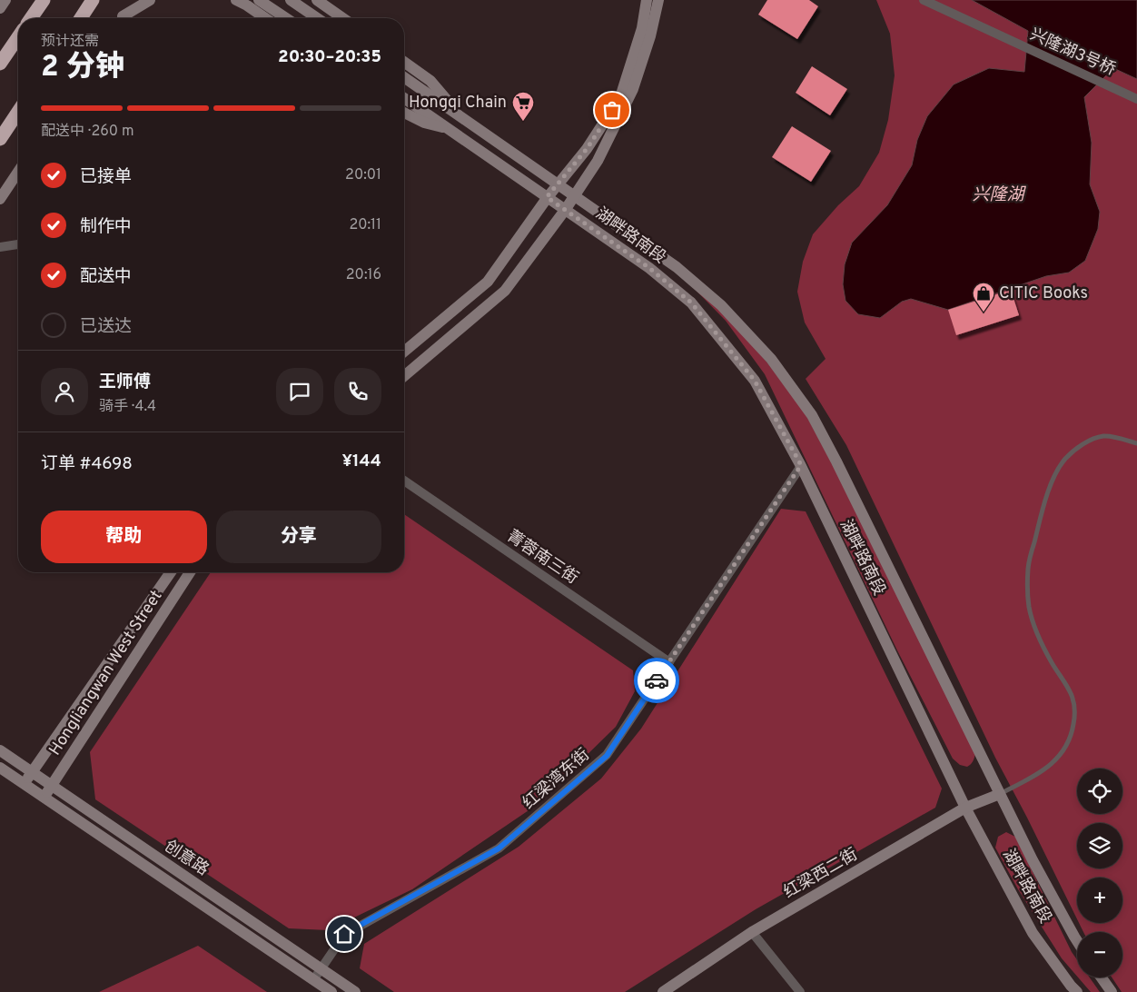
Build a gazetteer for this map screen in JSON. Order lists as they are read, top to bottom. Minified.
{"streets":{"main road":["湖畔路南段","Hongliangwan West Street","创意路","红梁西二街"],"street":["兴隆湖3号桥","菁蓉南三街","红梁湾东街"]},"crossings":[["湖畔路南段","红梁湾东街"],["湖畔路南段","红梁西二街"],["菁蓉南三街","红梁湾东街"],["Hongliangwan West Street","创意路"],["红梁湾东街","创意路"]],"water":["兴隆湖"],"places":{"supermarket":["Hongqi Chain"],"shop":["CITIC Books"]},"page":{"heading":["2 分钟","预计还需","20:30–20:35"],"panel":["王师傅","骑手 · 4.4","订单 #4698","¥144"],"bar":"配送中 · 260 m","list":[["已接单","20:01"],["制作中","20:11"],["配送中","20:16"],"已送达"],"buttons":["帮助","分享"],"map_buttons":["+","−"]}}
